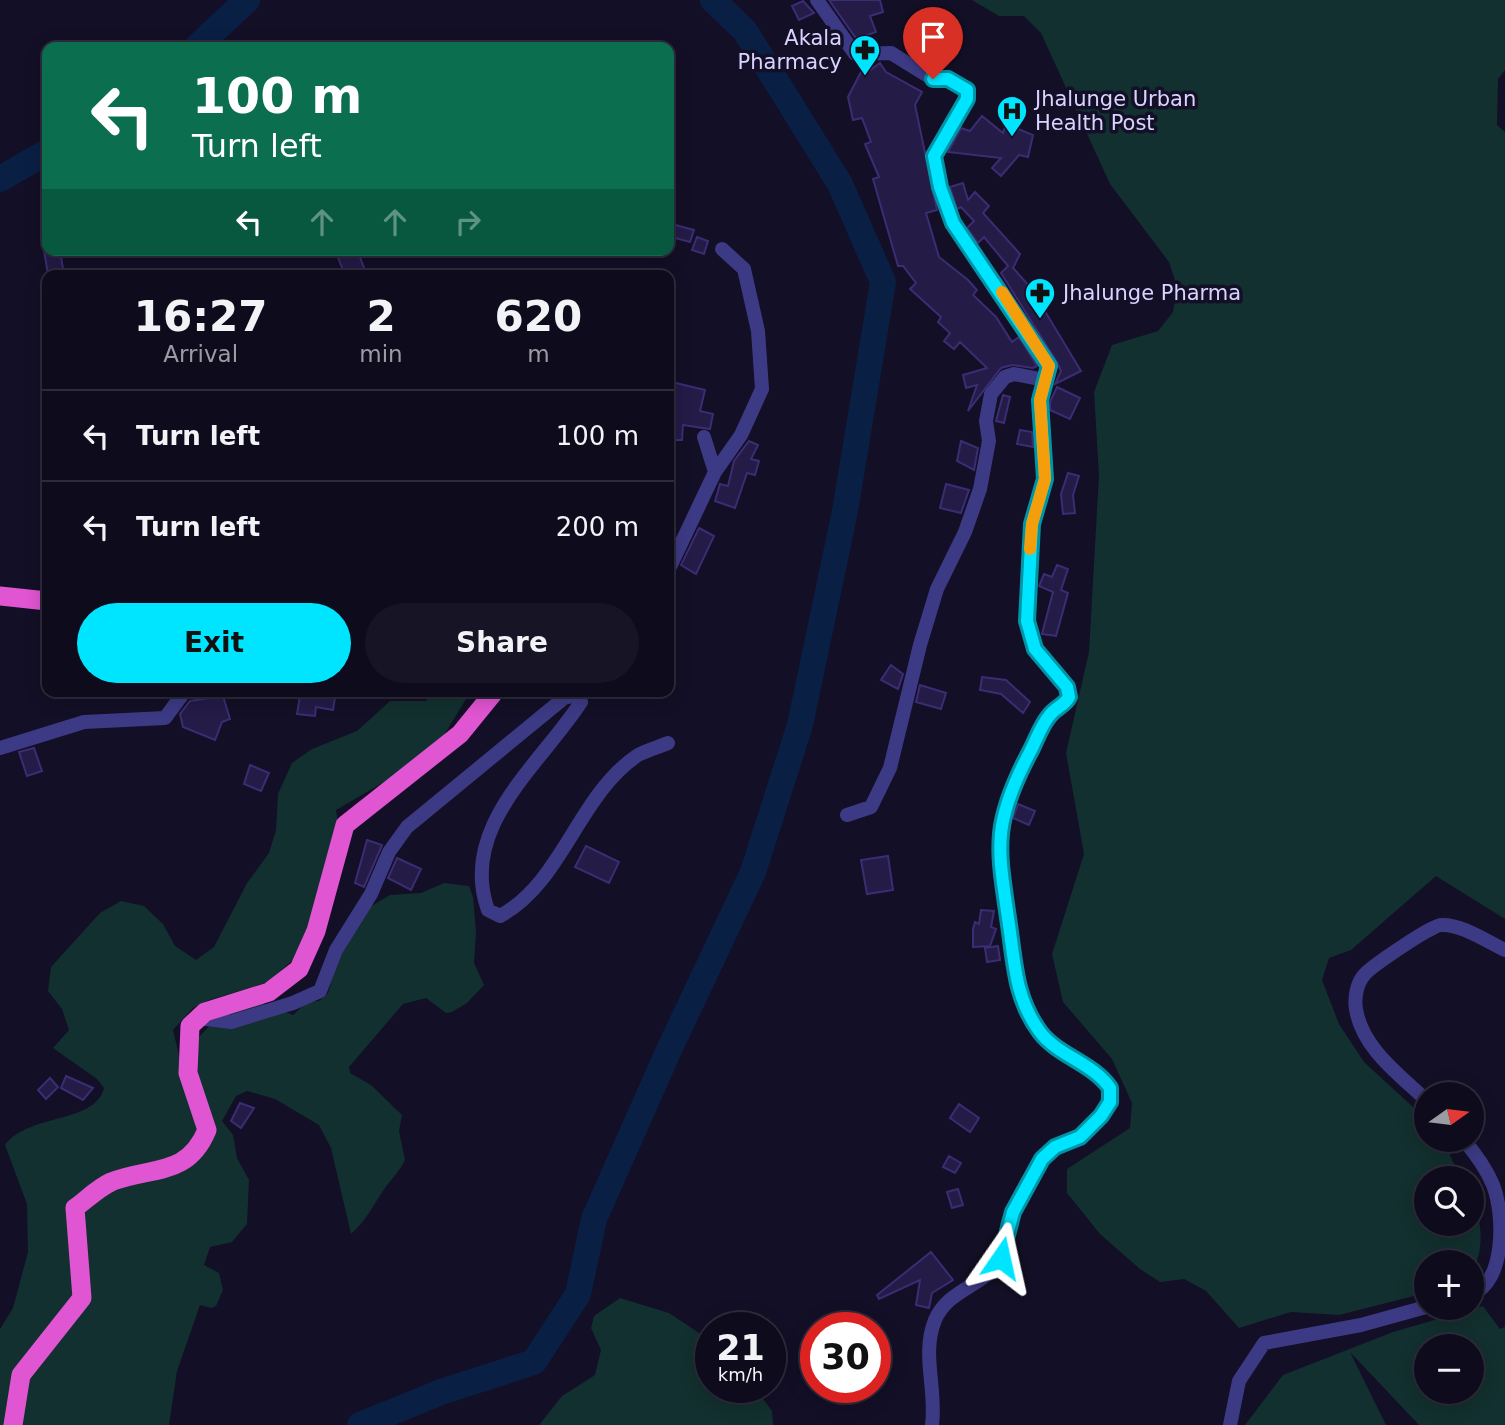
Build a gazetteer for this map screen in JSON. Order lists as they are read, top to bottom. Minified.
{"places":{"pharmacy":["Akala Pharmacy","Jhalunge Pharma"],"hospital":["Jhalunge Urban Health Post"]},"north":"right","page":{"turn":["100 m","Turn left"],"eta":["16:27","Arrival","2","min","620","m"],"list":[{"name":"Turn left","value":"100 m"},{"name":"Turn left","value":"200 m"}],"buttons":["Exit","Share"],"map_buttons":["+","−"],"speed":"21 km/h","limit":"30"}}
